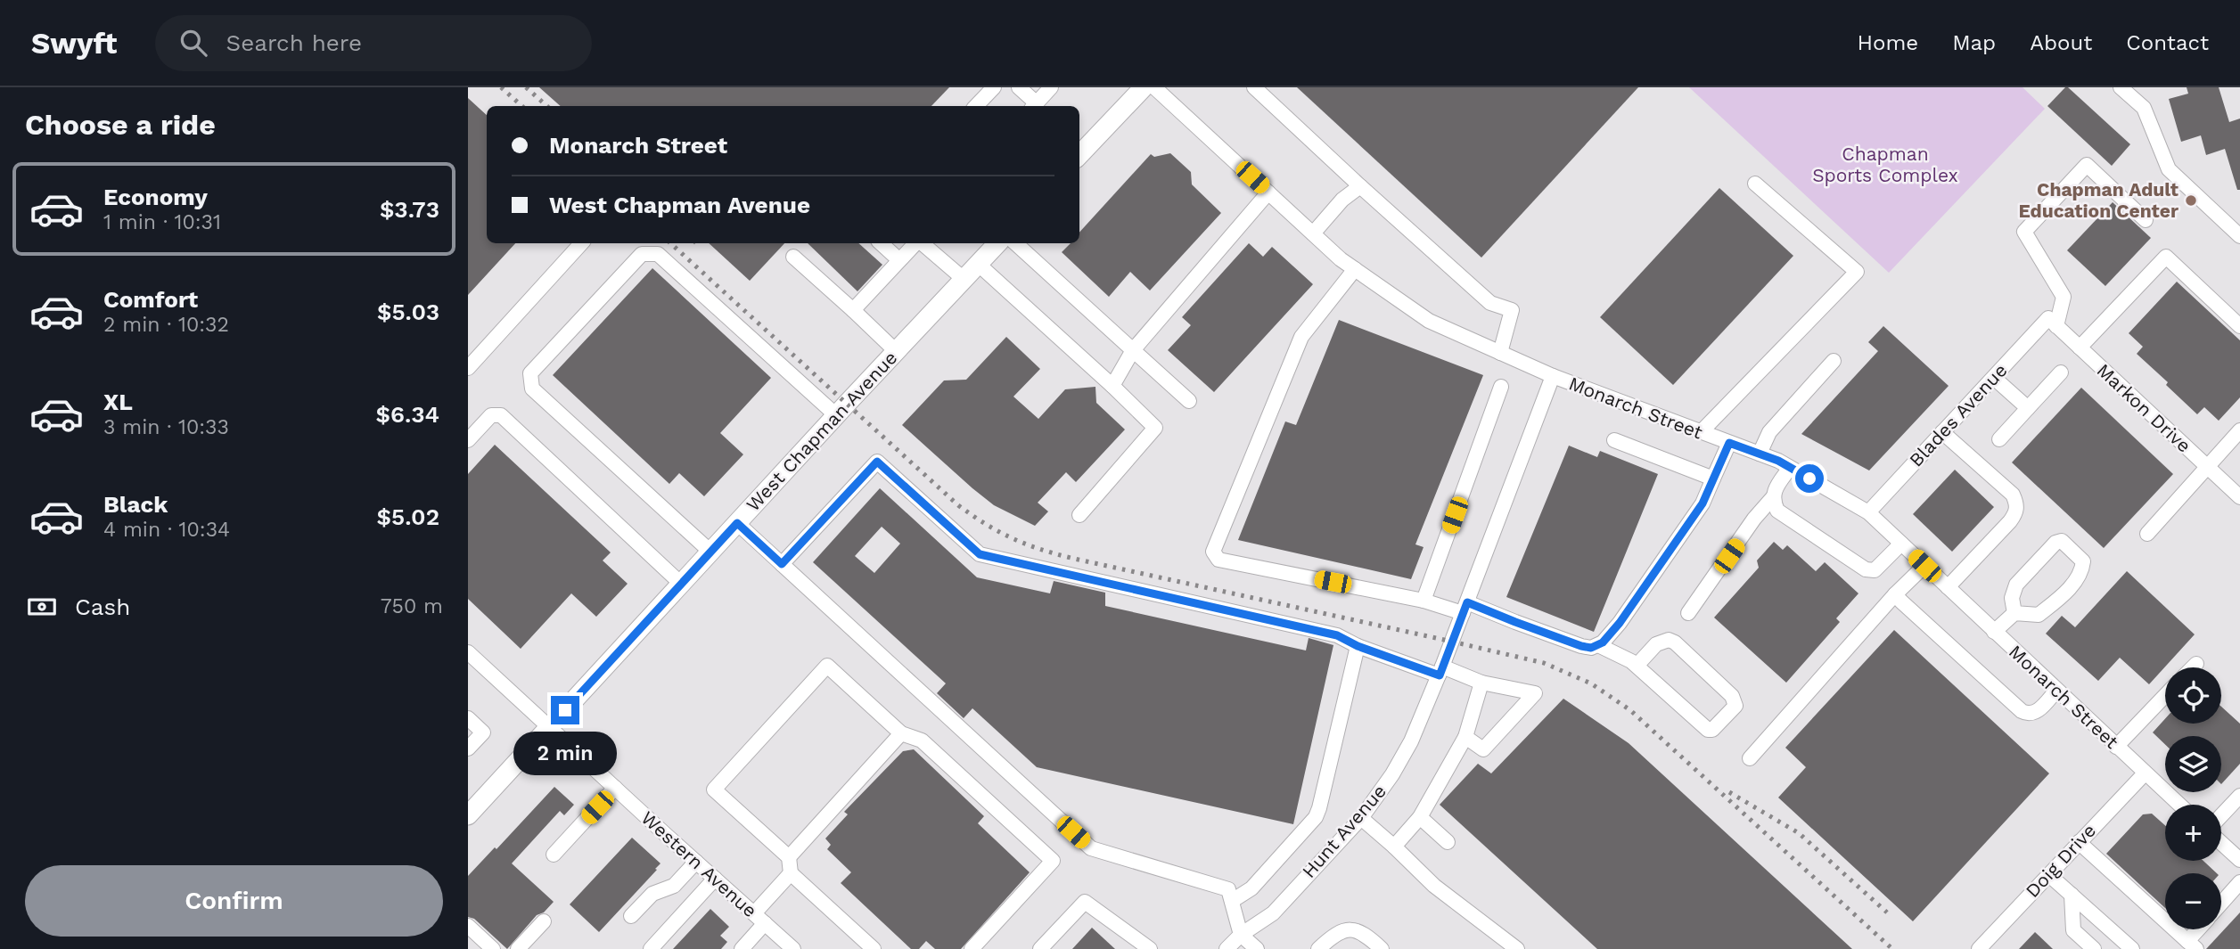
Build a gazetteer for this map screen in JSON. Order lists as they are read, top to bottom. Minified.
{"streets":{"main road":["West Chapman Avenue"],"street":["Monarch Street","Markon Drive","Blades Avenue","Hunt Avenue","Doig Drive","Western Avenue"]},"crossings":[["Monarch Street","Blades Avenue"],["Monarch Street","Hunt Avenue"],["Monarch Street","Doig Drive"],["Markon Drive","Blades Avenue"],["West Chapman Avenue","Western Avenue"]],"parks":["Chapman Sports Complex"],"places":["Chapman Adult Education Center"],"page":{"header":"Swyft","search":"Search here","nav":["Home","Map","About","Contact"],"heading":"Choose a ride","banner":["Monarch Street","West Chapman Avenue"],"list":[{"name":"Economy","note":"1 min · 10:31","value":"$3.73"},{"name":"Comfort","note":"2 min · 10:32","value":"$5.03"},{"name":"XL","note":"3 min · 10:33","value":"$6.34"},{"name":"Black","note":"4 min · 10:34","value":"$5.02"}],"pay":["Cash","750 m"],"map_buttons":["+","−"],"bubble":"2 min","buttons":"Confirm"}}
